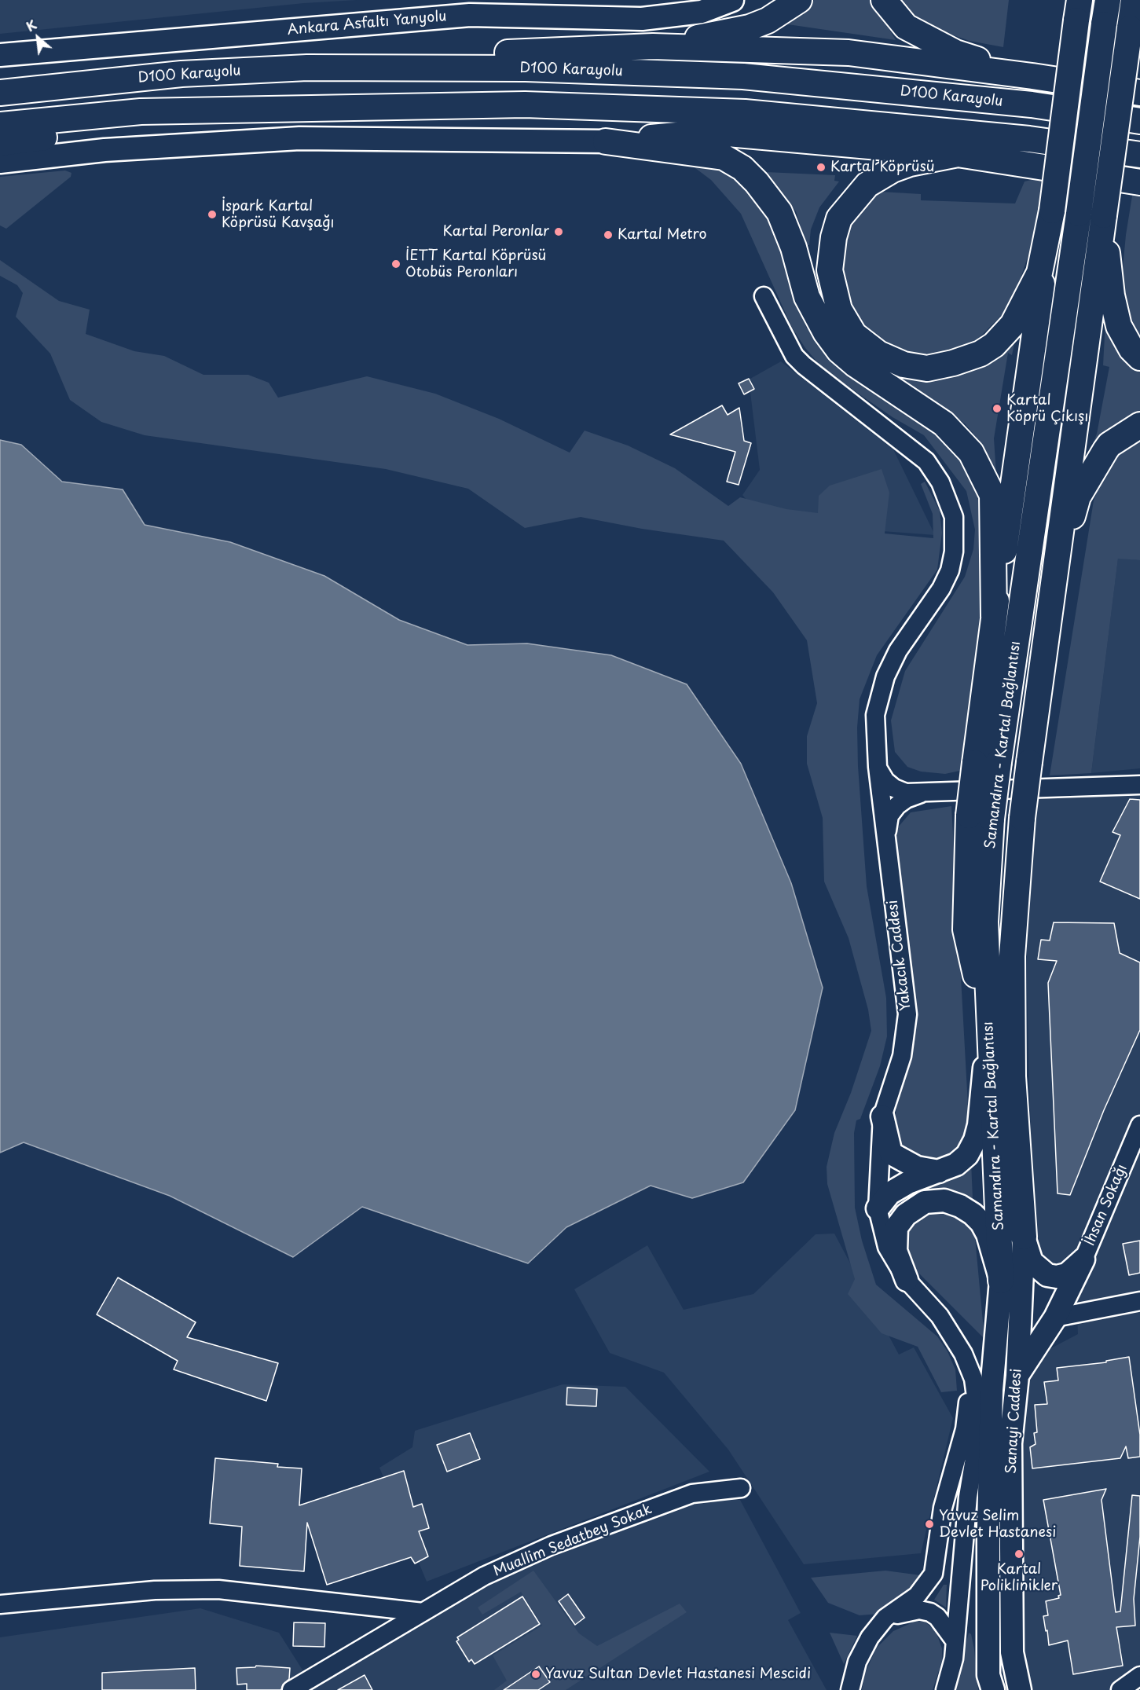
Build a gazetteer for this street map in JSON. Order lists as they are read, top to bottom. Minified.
{"streets":{"highway":["D100 Karayolu","Samandıra - Kartal Bağlantısı"],"main road":["Ankara Asfaltı Yanyolu","Sanayi Caddesi"],"street":["Yakacık Caddesi","İhsan Sokağı","Muallim Sedatbey Sokak"]},"crossings":[["Samandıra - Kartal Bağlantısı","Sanayi Caddesi"]],"places":["Kartal Köprüsü","İspark Kartal Köprüsü Kavşağı","Kartal Peronlar","Kartal Metro","İETT Kartal Köprüsü Otobüs Peronları","Kartal Köprü Çıkışı","Yavuz Seli̇m Devlet Hastanesi̇","Kartal Poliklinikler","Yavuz Sultan Devlet Hastanesi Mescidi"],"north":"top left"}
